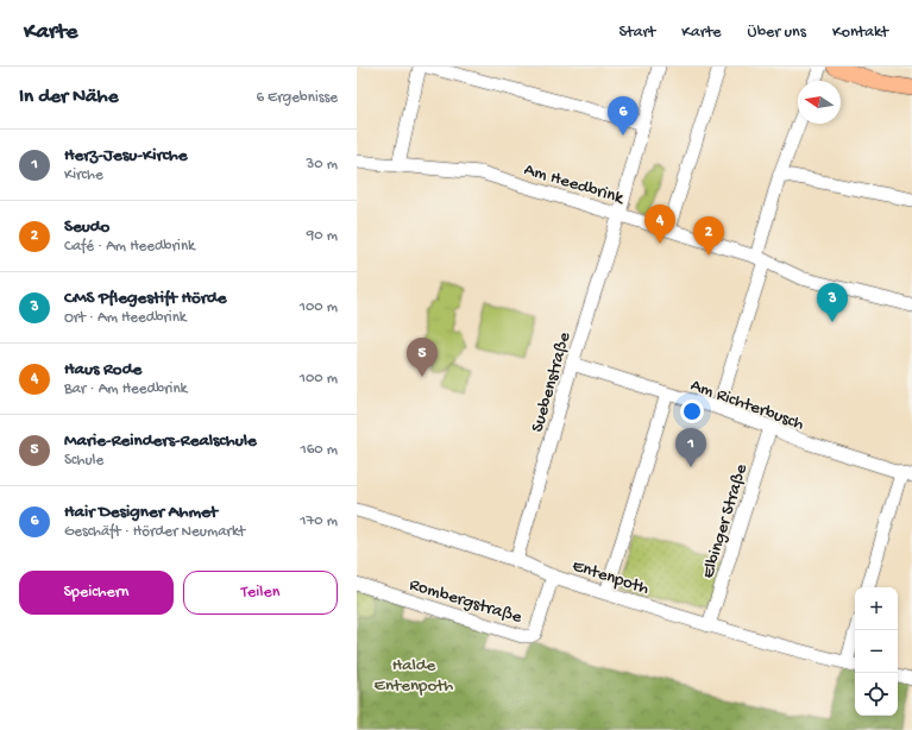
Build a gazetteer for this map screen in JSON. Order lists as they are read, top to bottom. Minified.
{"streets":{"street":["Am Heedbrink","Suebenstraße","Am Richterbusch","Elbinger Straße","Entenpoth","Rombergstraße"]},"crossings":[["Am Heedbrink","Suebenstraße"],["Suebenstraße","Am Richterbusch"],["Suebenstraße","Entenpoth"],["Am Richterbusch","Elbinger Straße"],["Elbinger Straße","Entenpoth"],["Entenpoth","Rombergstraße"]],"parks":["Halde Entenpoth"],"north":"left","page":{"header":"Karte","nav":["Start","Karte","Über uns","Kontakt"],"heading":["In der Nähe","6 Ergebnisse"],"pins":["6","4","2","3","5","1"],"list":[{"mark":"1","name":"Herz-Jesu-Kirche","note":"Kirche","value":"30 m"},{"mark":"2","name":"Seudo","note":"Café · Am Heedbrink","value":"90 m"},{"mark":"3","name":"CMS Pflegestift Hörde","note":"Ort · Am Heedbrink","value":"100 m"},{"mark":"4","name":"Haus Rode","note":"Bar · Am Heedbrink","value":"100 m"},{"mark":"5","name":"Marie-Reinders-Realschule","note":"Schule","value":"160 m"},{"mark":"6","name":"Hair Designer Ahmet","note":"Geschäft · Hörder Neumarkt","value":"170 m"}],"buttons":["Speichern","Teilen"],"map_buttons":["+","−"]}}
